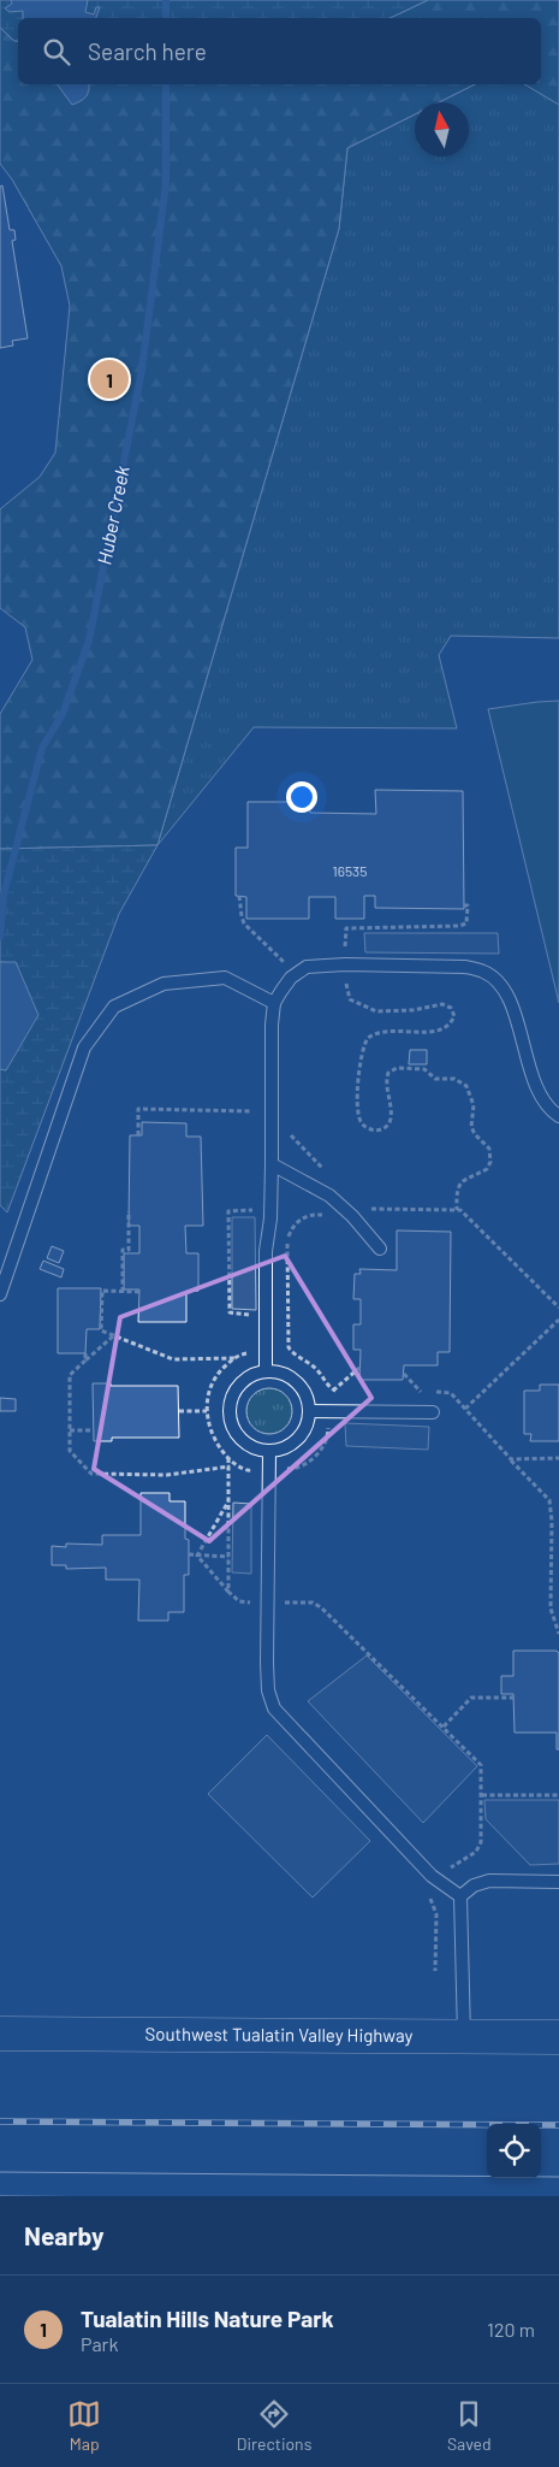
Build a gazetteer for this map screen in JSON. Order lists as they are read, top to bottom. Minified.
{"streets":{"main road":["Southwest Tualatin Valley Highway"]},"water":["Huber Creek"],"house_numbers":["16535"],"north":"top","page":{"search":"Search here","pins":"1","heading":"Nearby","list":[{"mark":"1","name":"Tualatin Hills Nature Park","note":"Park","value":"120 m"}],"nav":["Map","Directions","Saved"]}}
